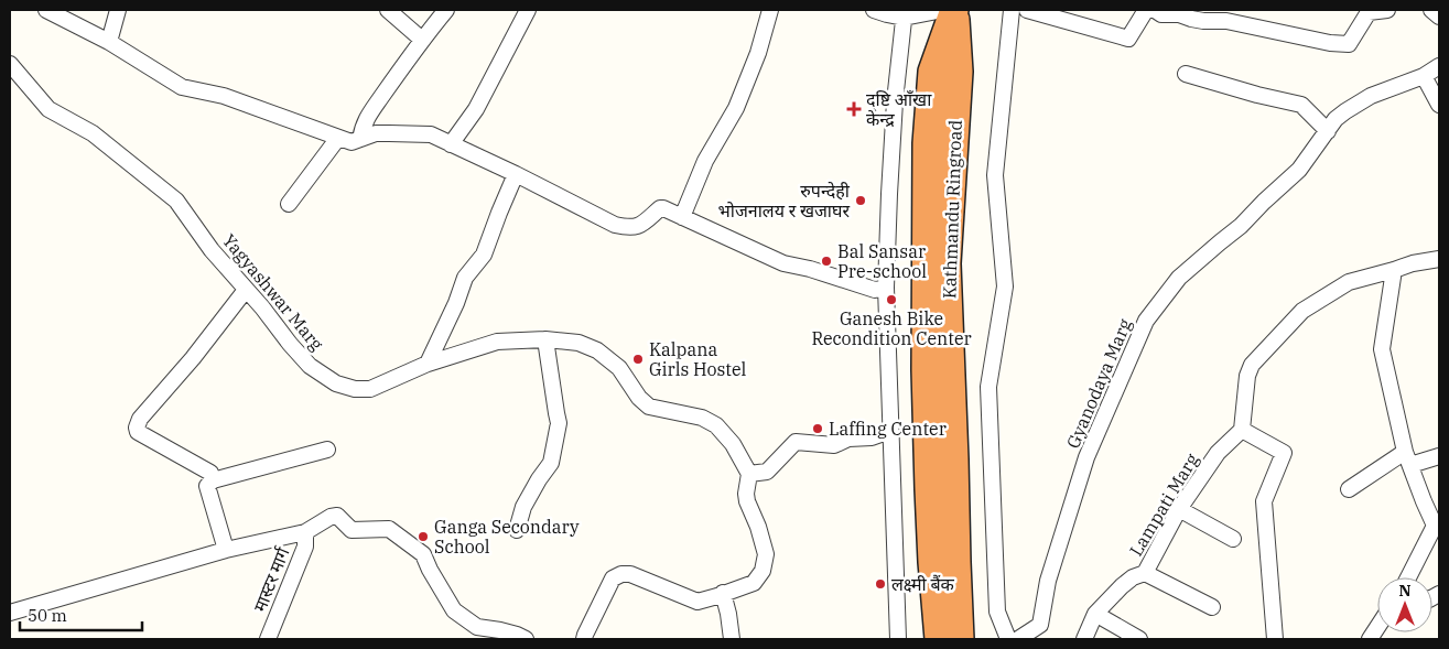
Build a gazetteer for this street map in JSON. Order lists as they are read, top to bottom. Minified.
{"streets":{"highway":["Kathmandu Ringroad"],"street":["Yagyashwar Marg","Gyanodaya Marg","Lampati Marg","मास्टर मार्ग"]},"places":{"health":["द्ष्टि आँखा केन्द्र"],"other":["रुपन्देही भोजनालय र खजाघर","Bal Sansar Pre-school","Ganesh Bike Recondition Center","Kalpana Girls Hostel","Laffing Center","Ganga Secondary School","लक्ष्मी बैंक"]},"scale_bar":"50 m","north":"top"}
